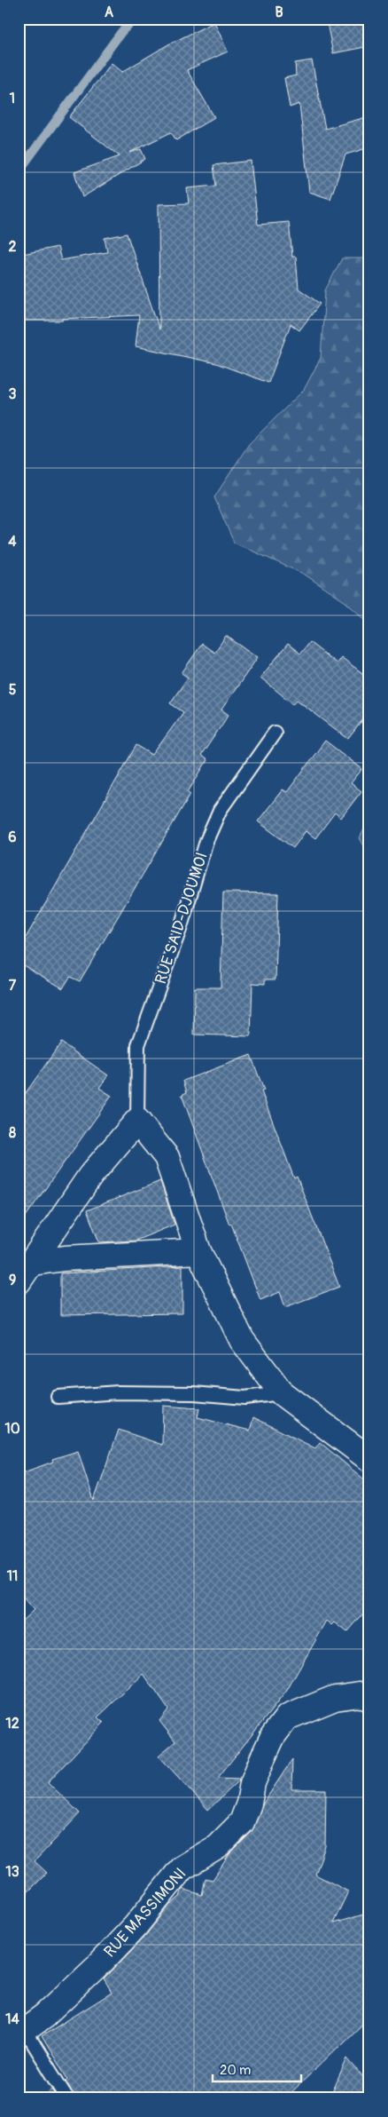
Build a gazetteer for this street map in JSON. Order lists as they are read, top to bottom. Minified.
{"streets":{"street":["RUE MASSIMONI"],"lane":["RUE SAID-DJOUMOI"]},"scale_bar":"20 m","grid":{"columns":["A","B"],"rows":["1","2","3","4","5","6","7","8","9","10","11","12","13","14"]}}
